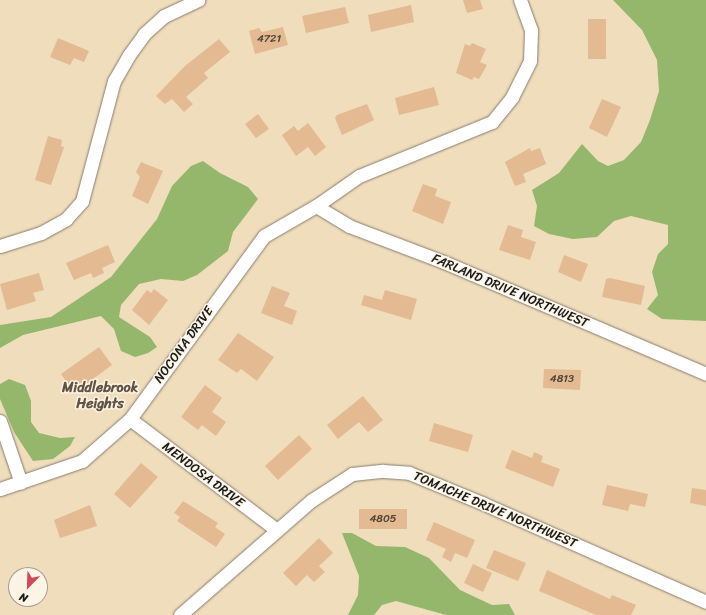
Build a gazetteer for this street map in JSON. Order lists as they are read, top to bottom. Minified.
{"streets":{"street":["FARLAND DRIVE NORTHWEST","NOCONA DRIVE","MENDOSA DRIVE","TOMACHE DRIVE NORTHWEST"]},"crossings":[["FARLAND DRIVE NORTHWEST","NOCONA DRIVE"],["NOCONA DRIVE","MENDOSA DRIVE"],["MENDOSA DRIVE","TOMACHE DRIVE NORTHWEST"]],"districts":["Middlebrook Heights"],"house_numbers":["4721","4813","4805"],"north":"bottom left"}
